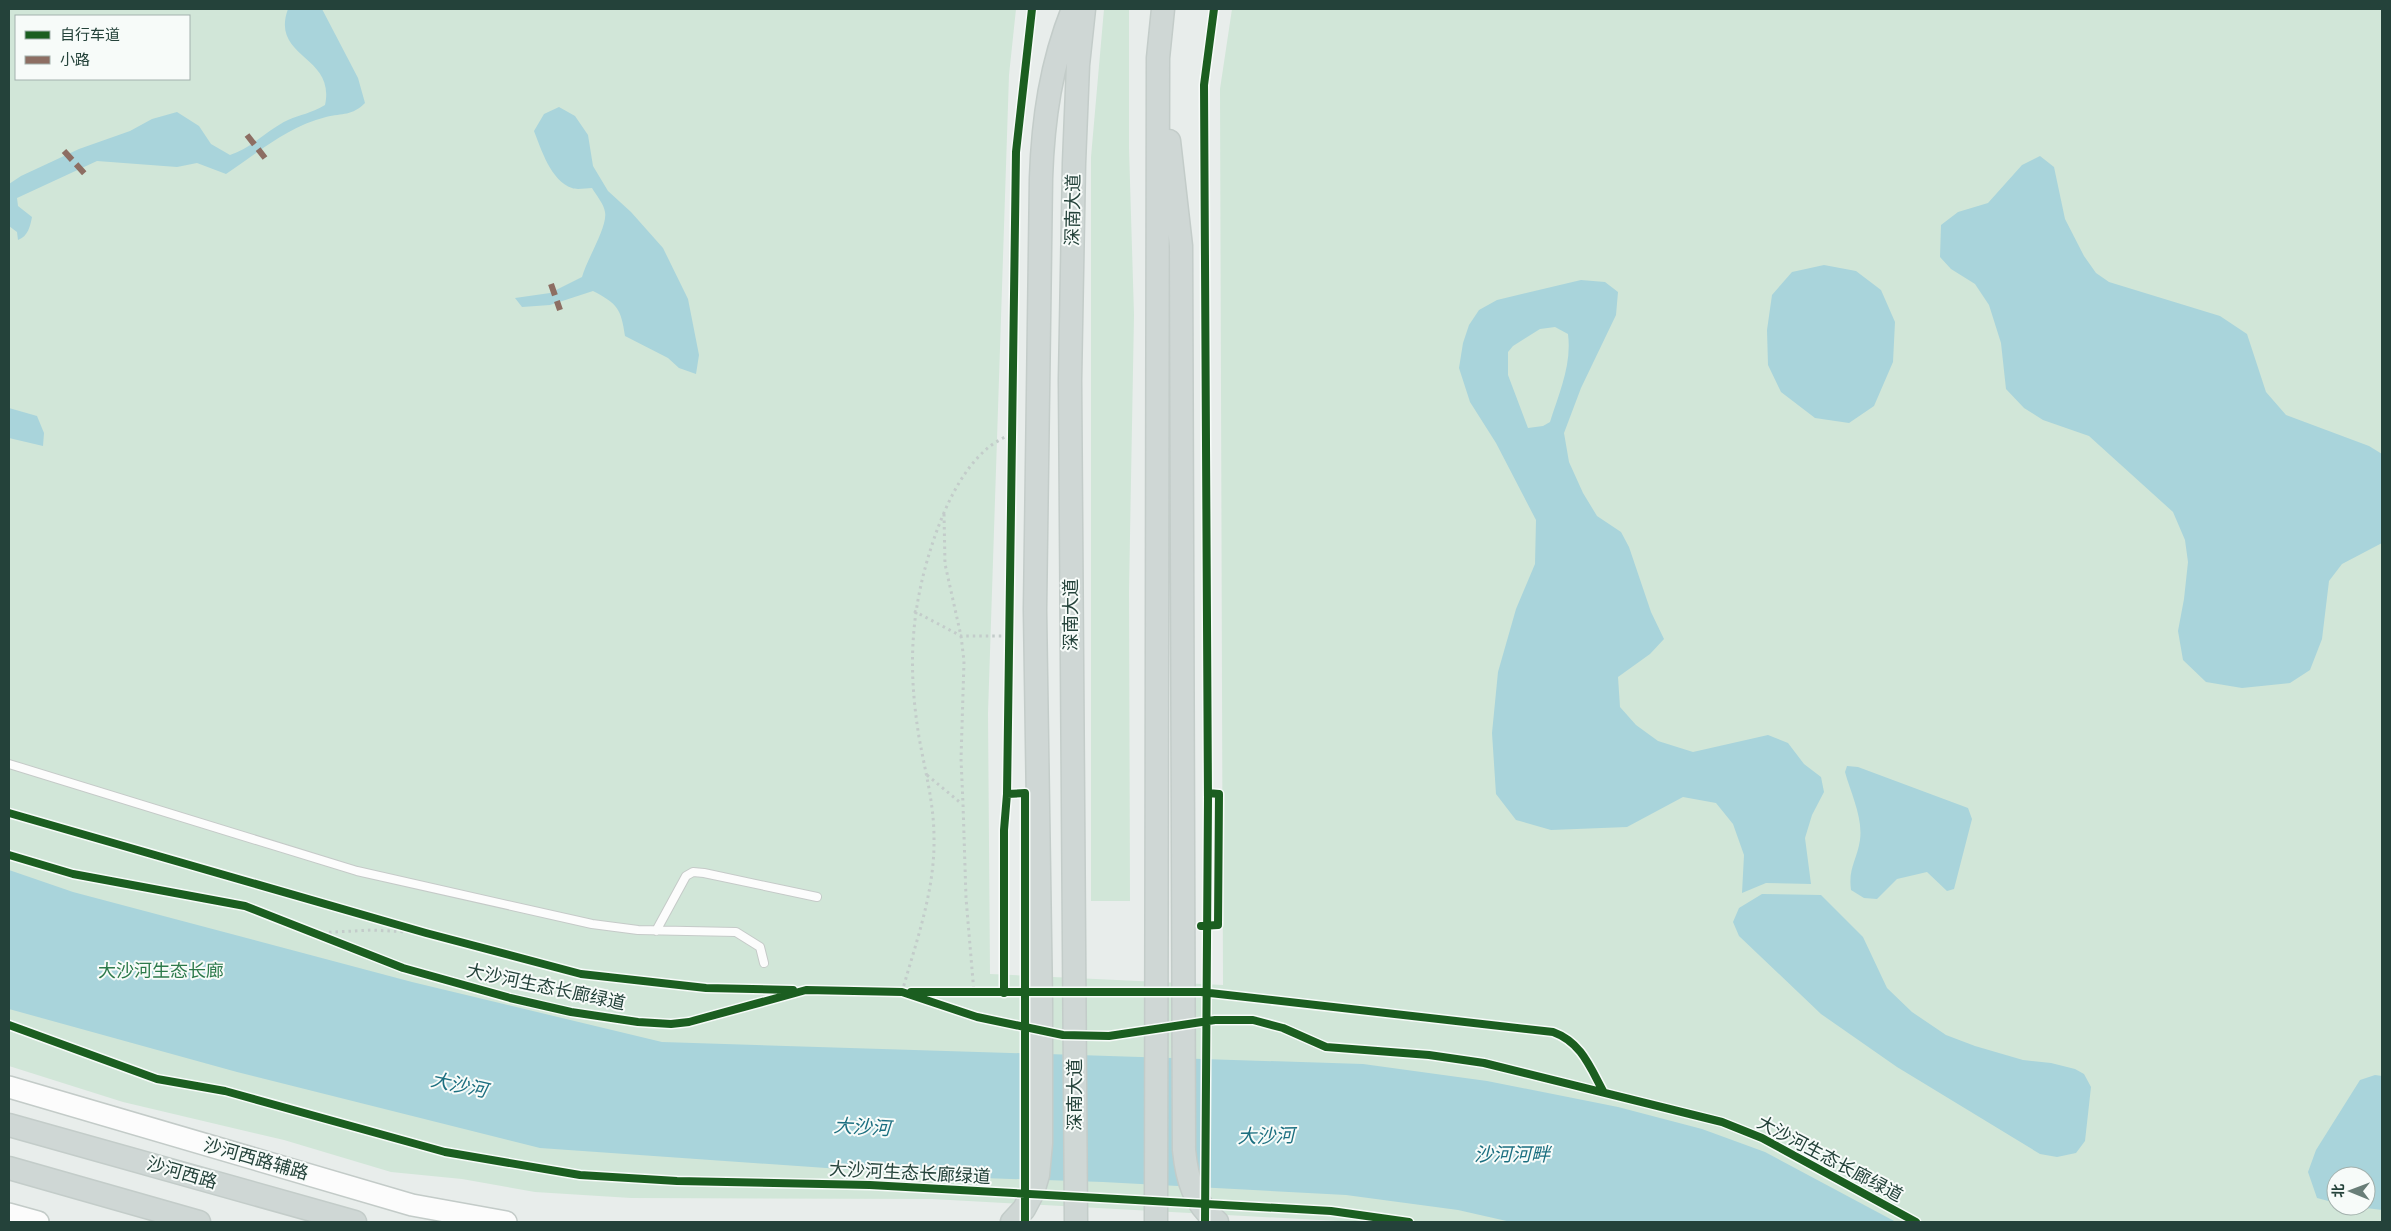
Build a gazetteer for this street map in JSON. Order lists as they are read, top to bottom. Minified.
{"streets":{"main road":["深南大道","沙河西路辅路","沙河西路"],"cycle path":["大沙河生态长廊绿道"]},"water":["大沙河","沙河河畔"],"parks":["大沙河生态长廊"],"legend":["自行车道","小路"],"north":"left"}
